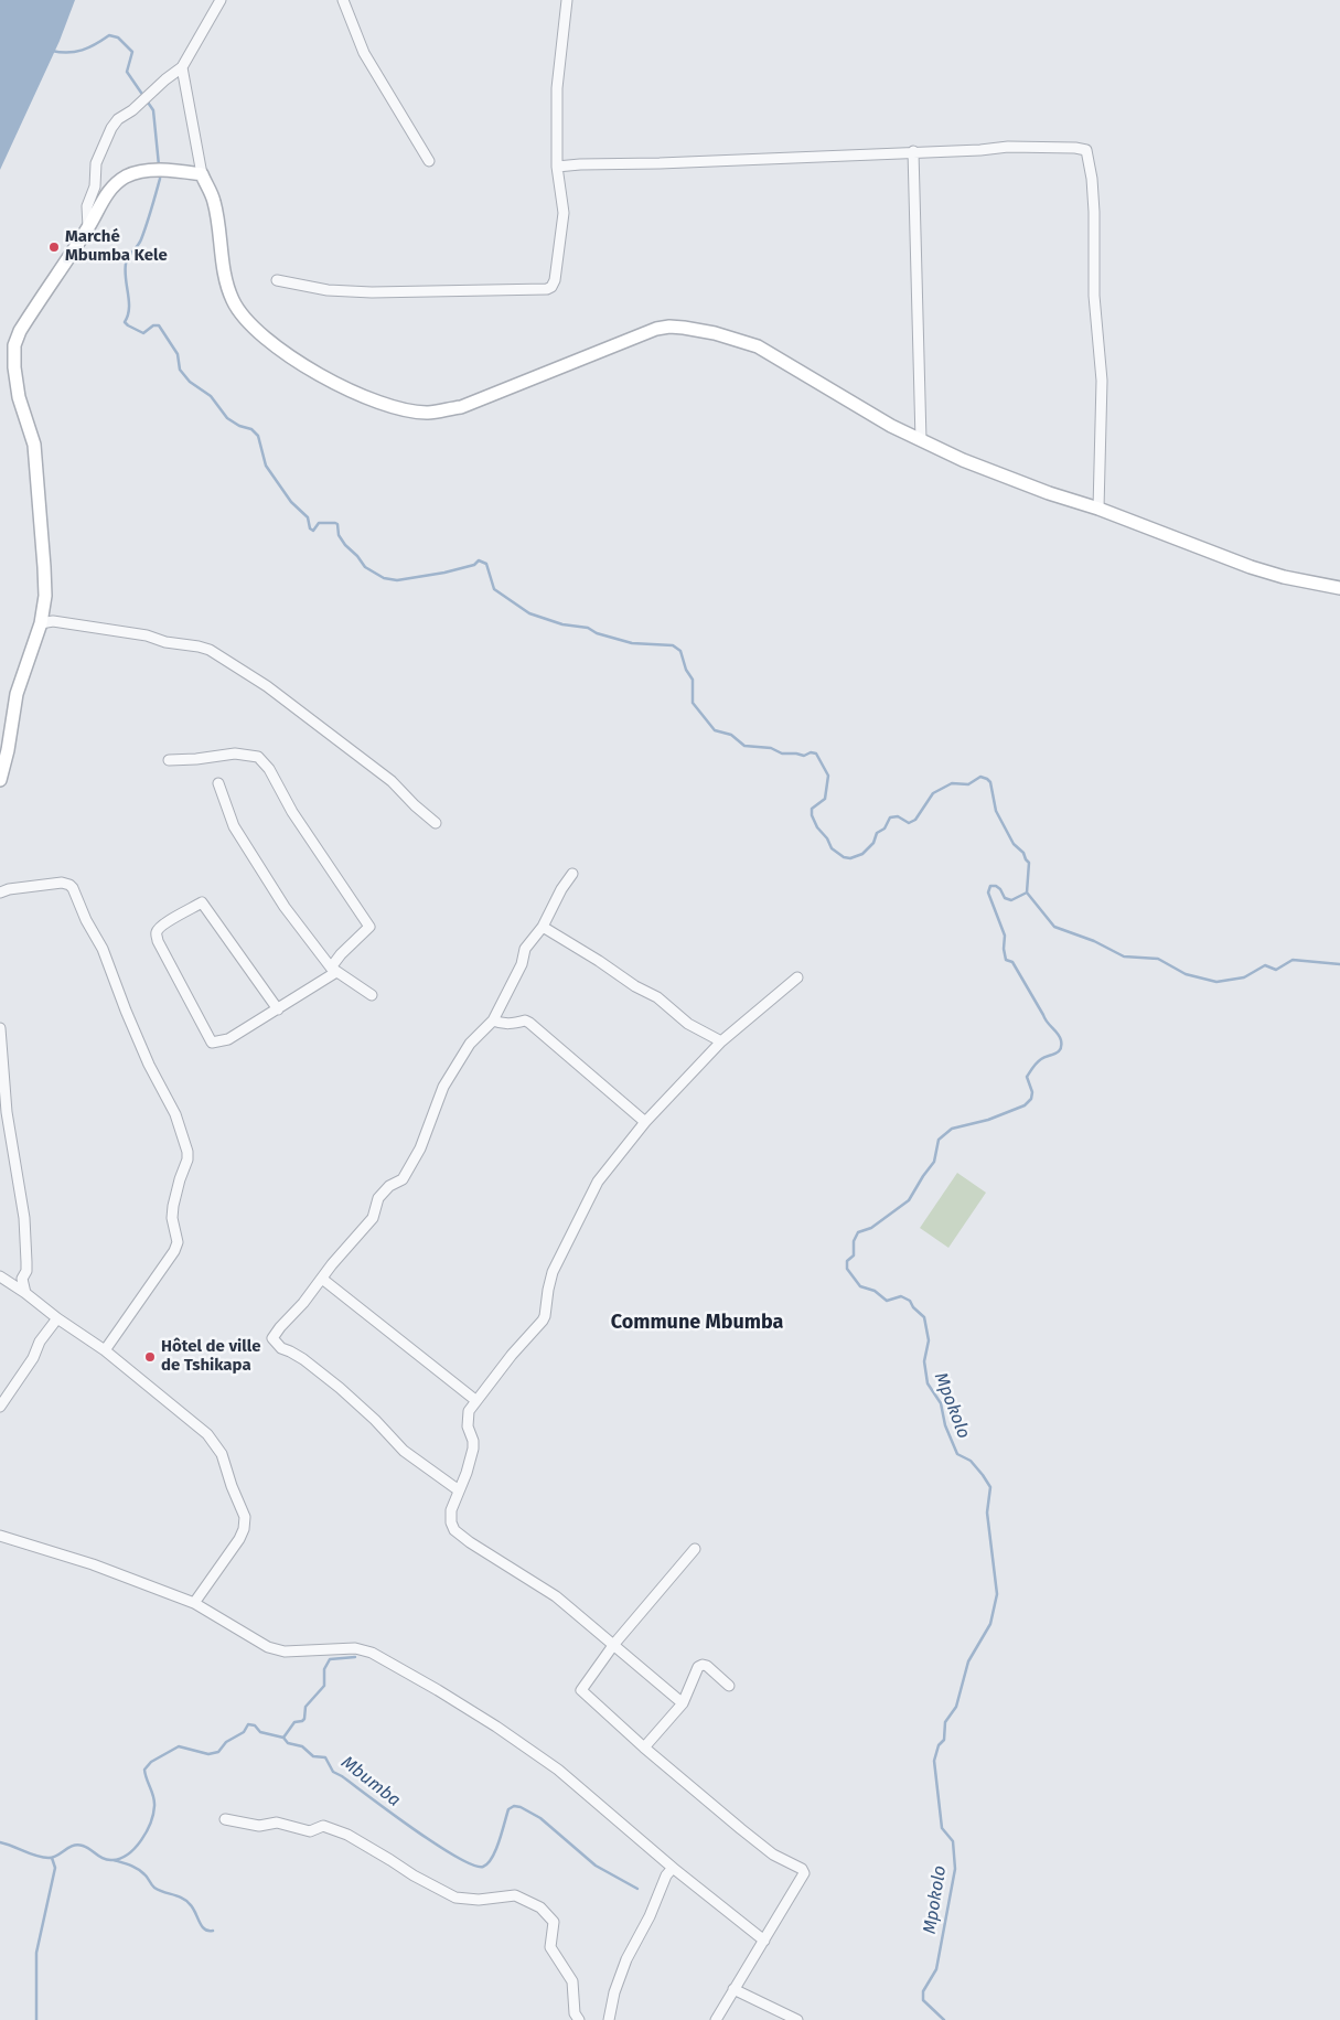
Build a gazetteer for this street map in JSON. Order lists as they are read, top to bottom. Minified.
{"districts":["Commune Mbumba"],"water":["Mpokolo","Mbumba"],"places":["Marché Mbumba Kele","Hôtel de ville de Tshikapa"]}
